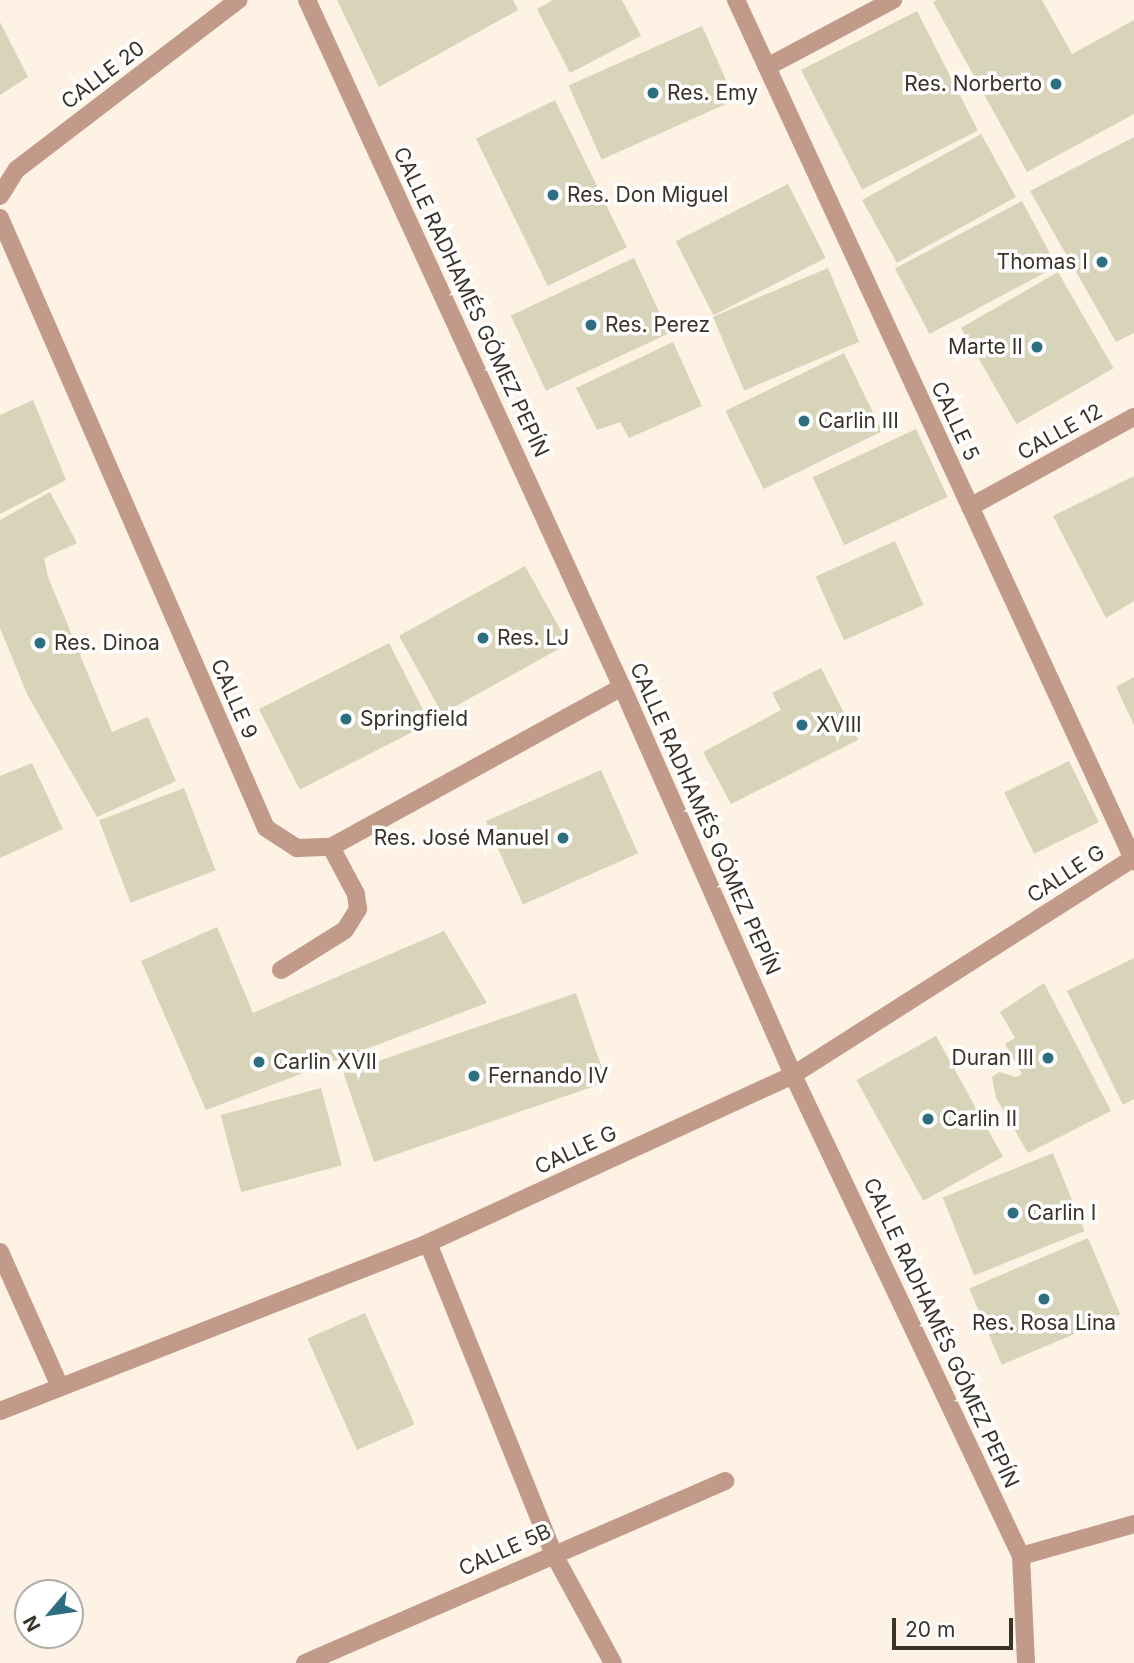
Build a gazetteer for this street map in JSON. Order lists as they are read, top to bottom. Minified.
{"streets":{"street":["CALLE 20","CALLE RADHAMÉS GÓMEZ PEPÍN","CALLE 5","CALLE 12","CALLE 9","CALLE G","CALLE 5B"]},"crossings":[["CALLE RADHAMÉS GÓMEZ PEPÍN","CALLE 9"],["CALLE RADHAMÉS GÓMEZ PEPÍN","CALLE G"],["CALLE 5","CALLE 12"],["CALLE 5","CALLE G"]],"places":["Res. Norberto","Res. Emy","Res. Don Miguel","Thomas I","Res. Perez","Marte II","Carlin III","Res. LJ","Res. Dinoa","Springfield","XVIII","Res. José Manuel","Duran III","Carlin XVII","Fernando IV","Carlin II","Carlin I","Res. Rosa Lina"],"scale_bar":"20 m","north":"bottom left"}
